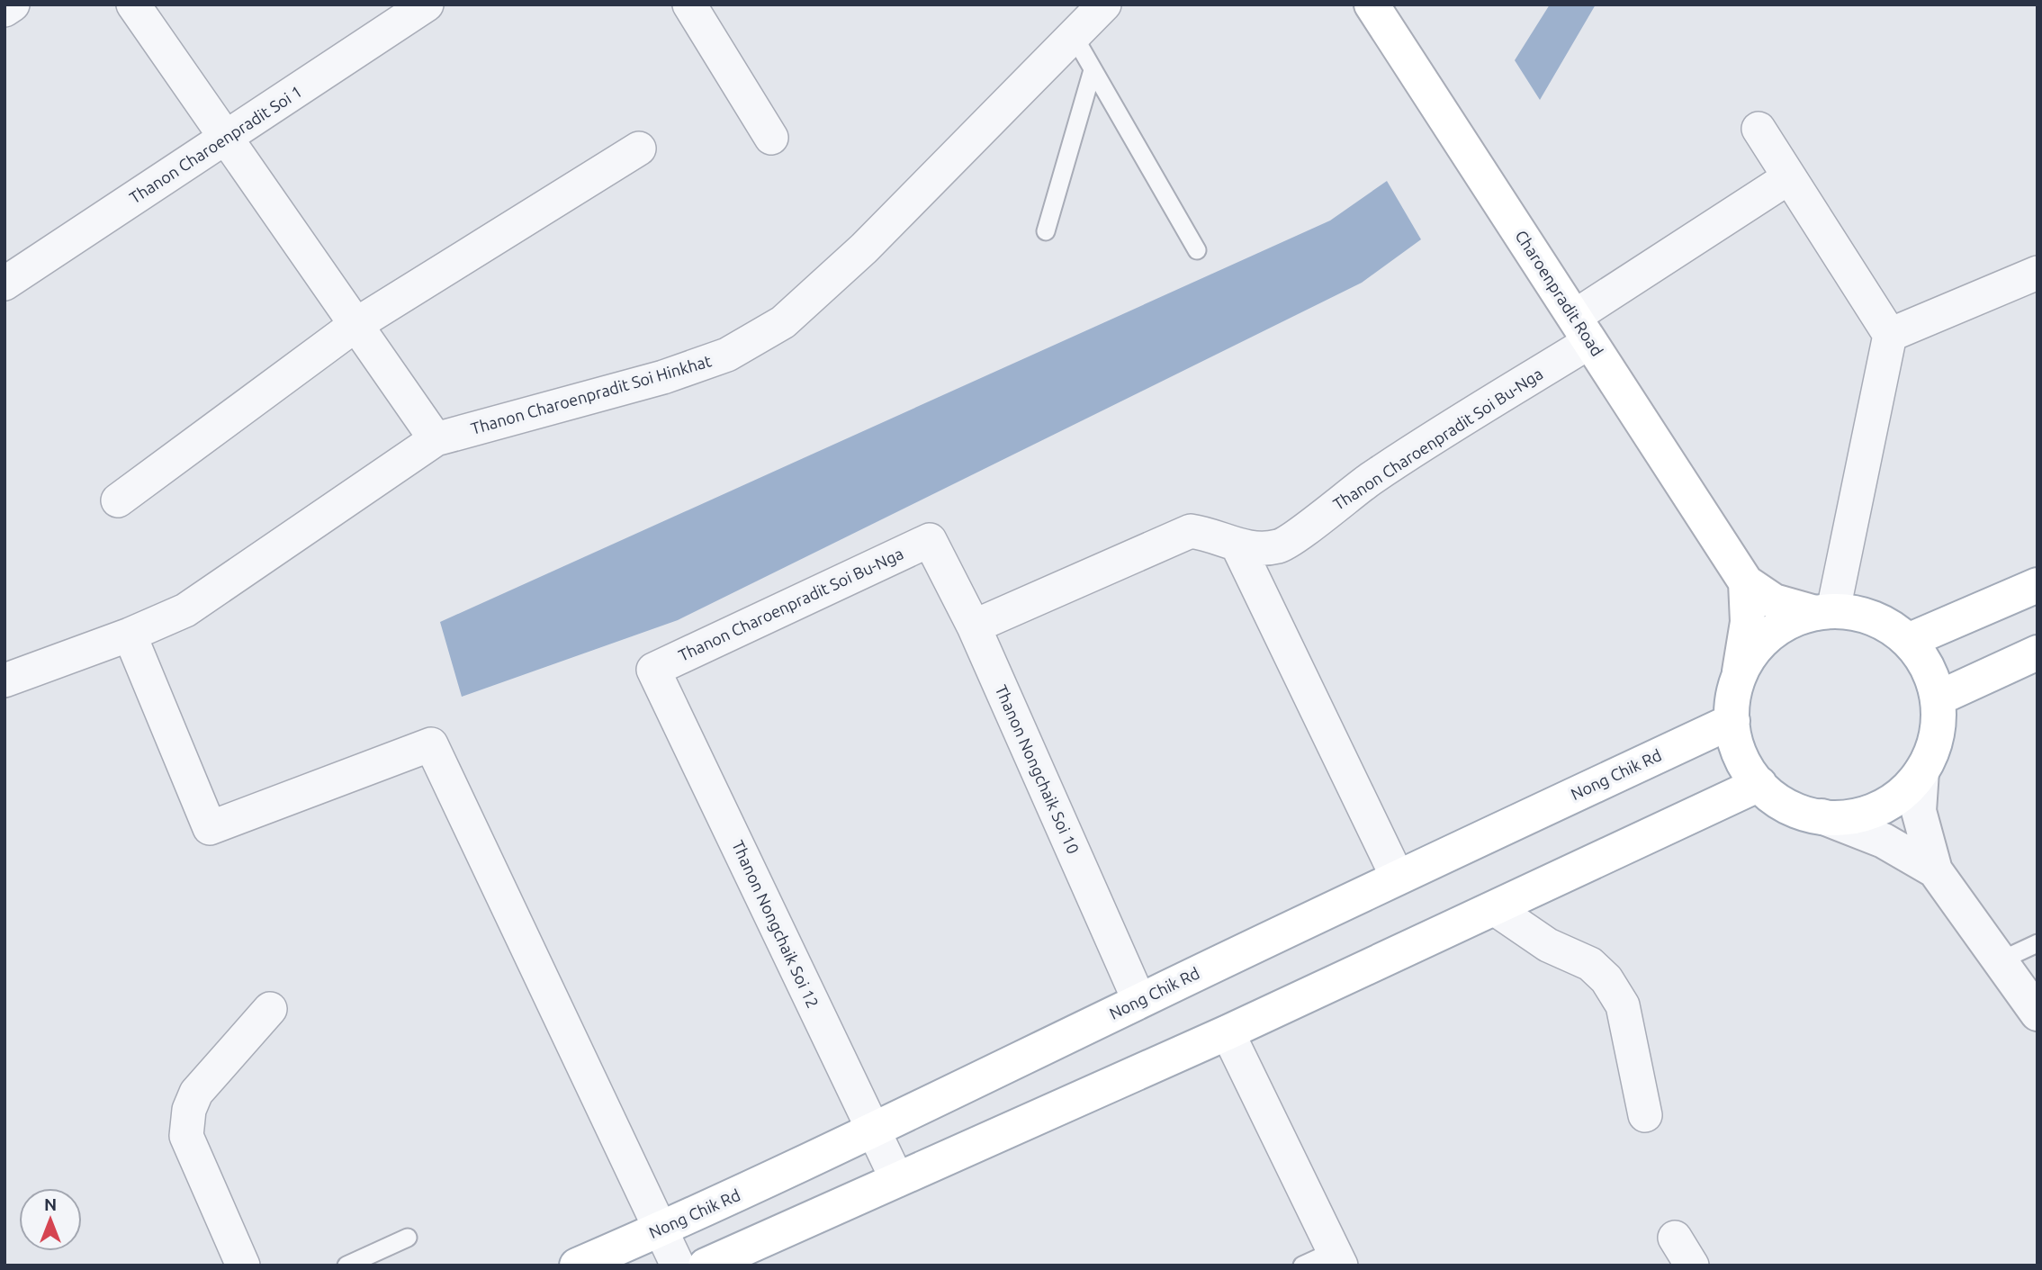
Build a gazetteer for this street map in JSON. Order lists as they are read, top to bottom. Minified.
{"streets":{"main road":["Charoenpradit Road","Nong Chik Rd"],"street":["Thanon Charoenpradit Soi 1","Thanon Charoenpradit Soi Hinkhat","Thanon Charoenpradit Soi Bu-Nga","Thanon Nongchaik Soi 10","Thanon Nongchaik Soi 12"]},"crossings":[["Charoenpradit Road","Thanon Charoenpradit Soi Bu-Nga"],["Charoenpradit Road","Nong Chik Rd"],["Thanon Charoenpradit Soi Bu-Nga","Thanon Nongchaik Soi 10"],["Thanon Charoenpradit Soi Bu-Nga","Thanon Nongchaik Soi 12"],["Thanon Nongchaik Soi 10","Nong Chik Rd"],["Nong Chik Rd","Thanon Nongchaik Soi 12"]],"north":"top"}
